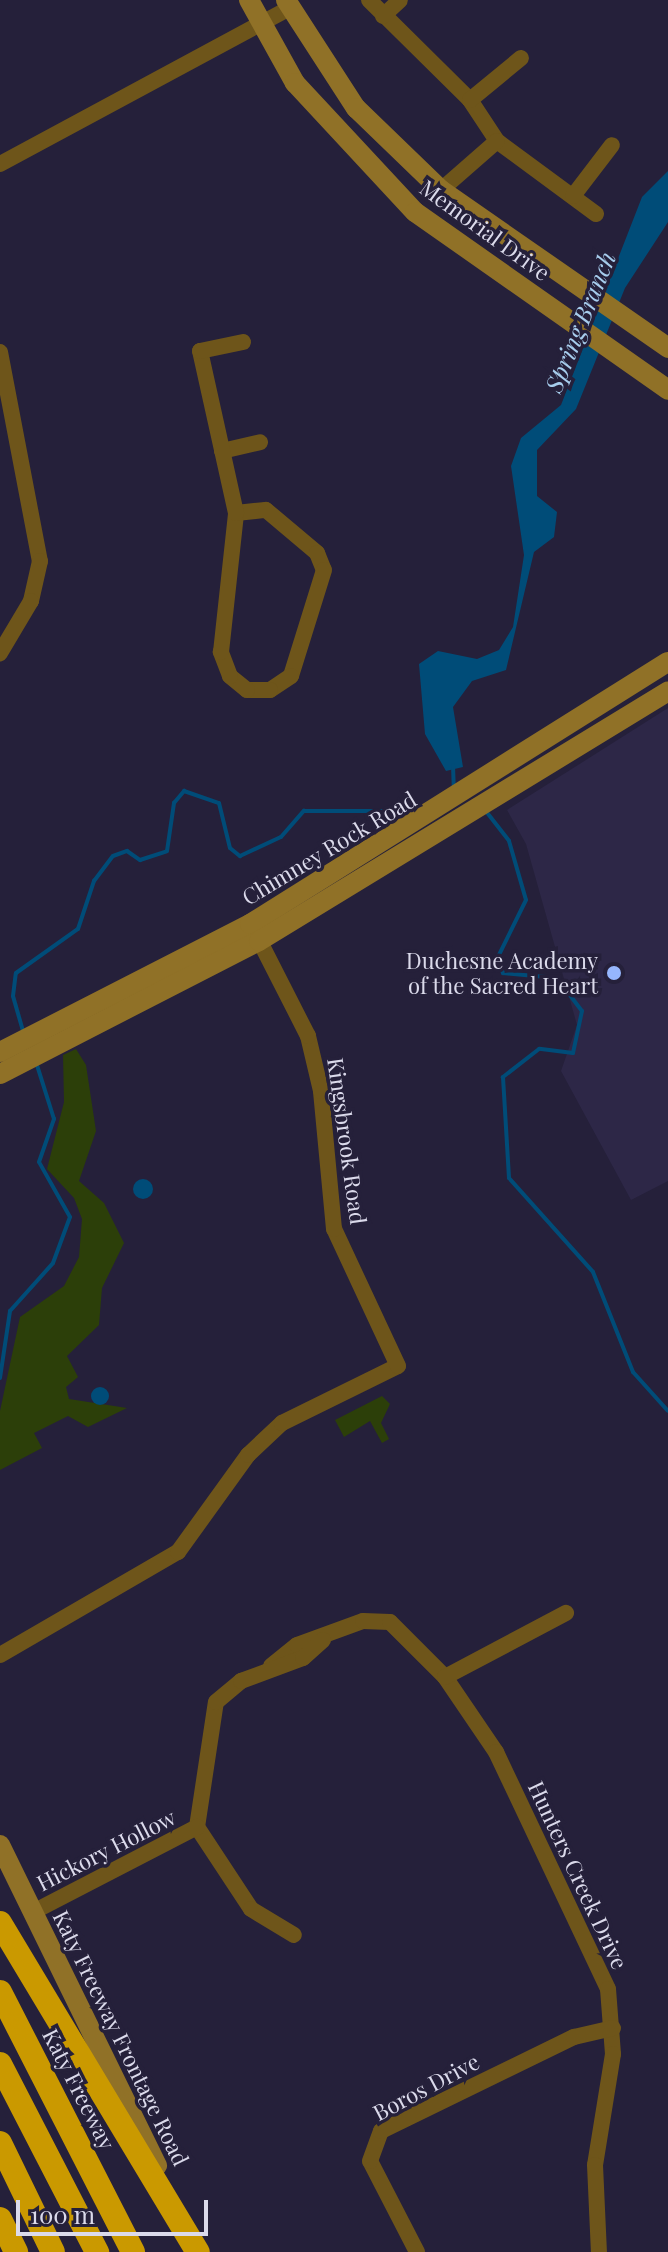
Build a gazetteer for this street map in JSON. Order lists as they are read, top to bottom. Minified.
{"streets":{"highway":["Katy Freeway"],"main road":["Memorial Drive","Chimney Rock Road","Katy Freeway Frontage Road"],"street":["Kingsbrook Road","Hickory Hollow","Hunters Creek Drive","Boros Drive"]},"crossings":[["Chimney Rock Road","Kingsbrook Road"],["Hickory Hollow","Hunters Creek Drive"],["Hickory Hollow","Katy Freeway Frontage Road"],["Hunters Creek Drive","Boros Drive"]],"water":["Spring Branch"],"places":["Duchesne Academy of the Sacred Heart"],"scale_bar":"100 m"}
